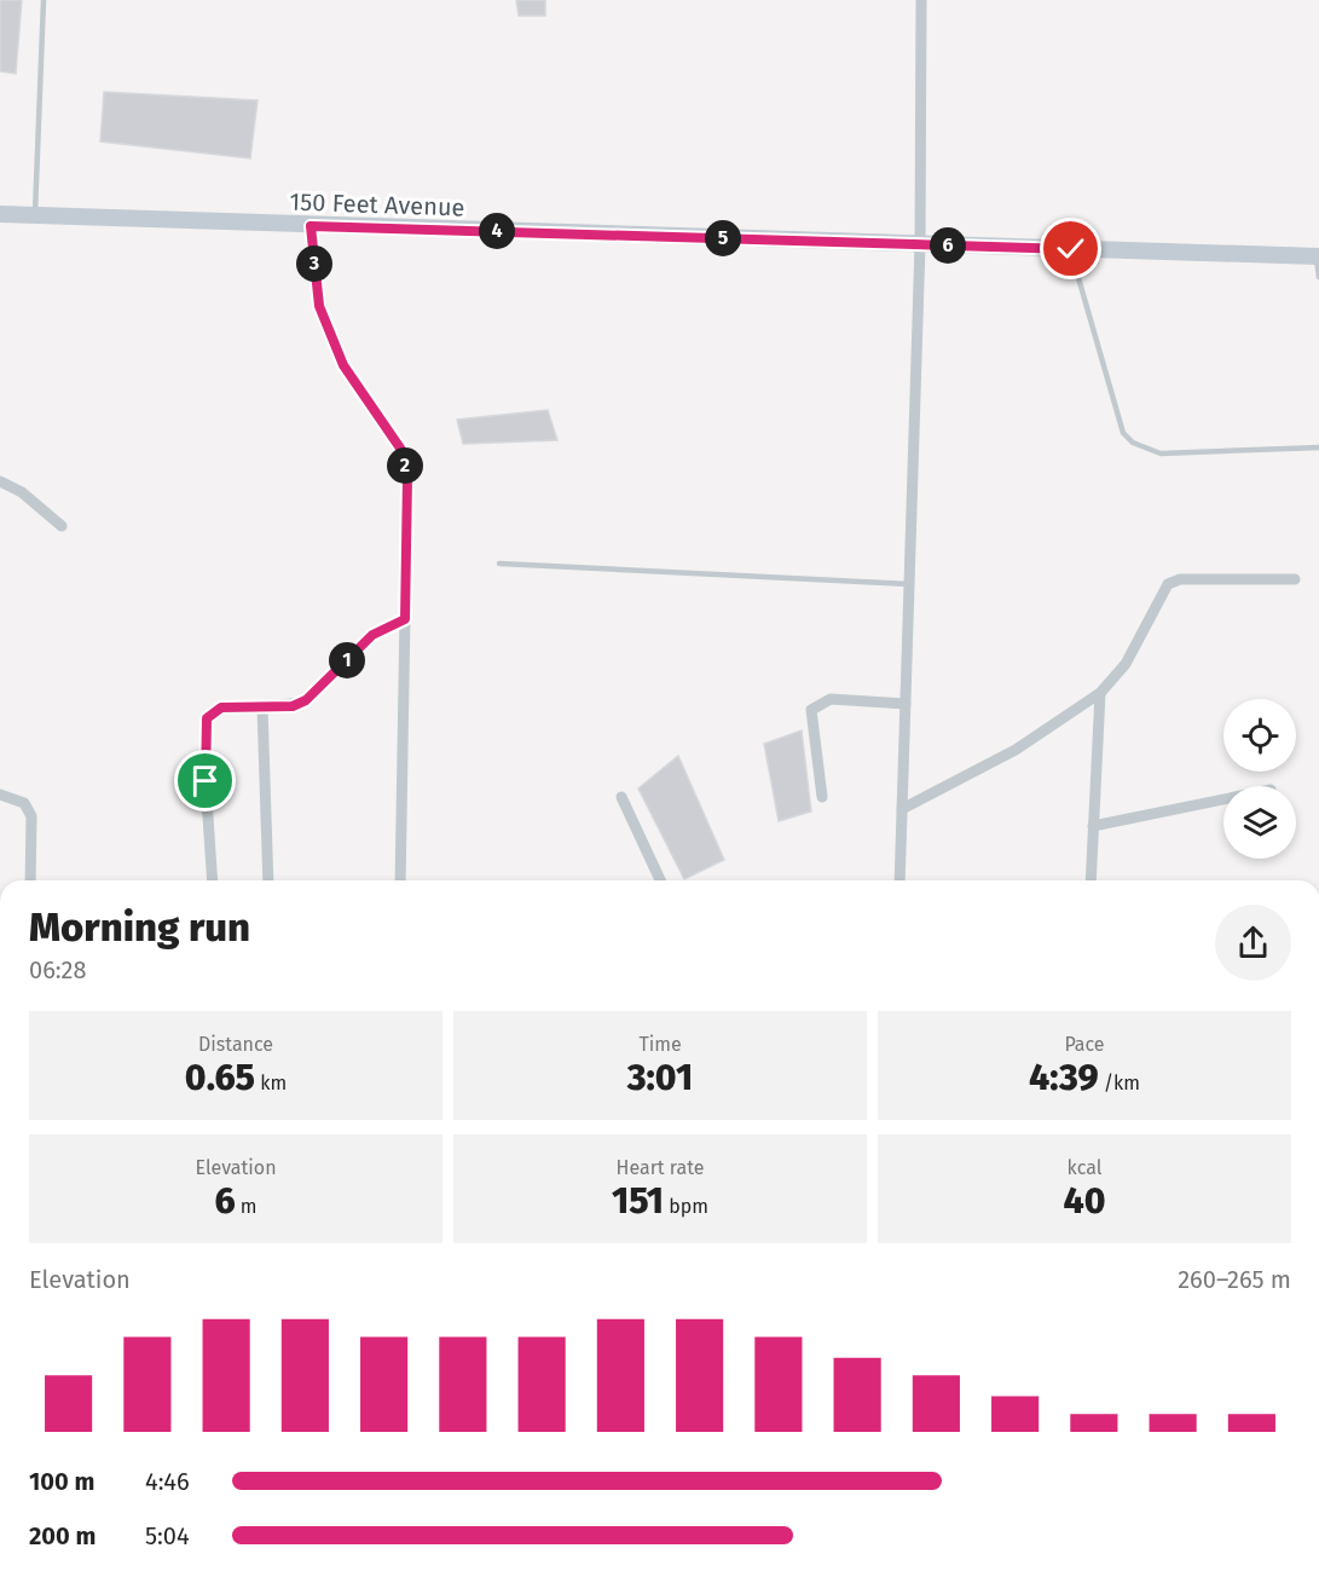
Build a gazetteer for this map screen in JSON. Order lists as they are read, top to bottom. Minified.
{"streets":{"street":["150 Feet Avenue"]},"page":{"pins":["4","5","6","3","2","1"],"heading":["Morning run","06:28"],"stats":[["Distance","0.65 km"],["Time","3:01"],["Pace","4:39 /km"],["Elevation","6 m"],["Heart rate","151 bpm"],["kcal","40"]],"chart":["Elevation","260–265 m"],"list":[{"name":"100 m","note":"4:46"},{"name":"200 m","note":"5:04"}]}}
